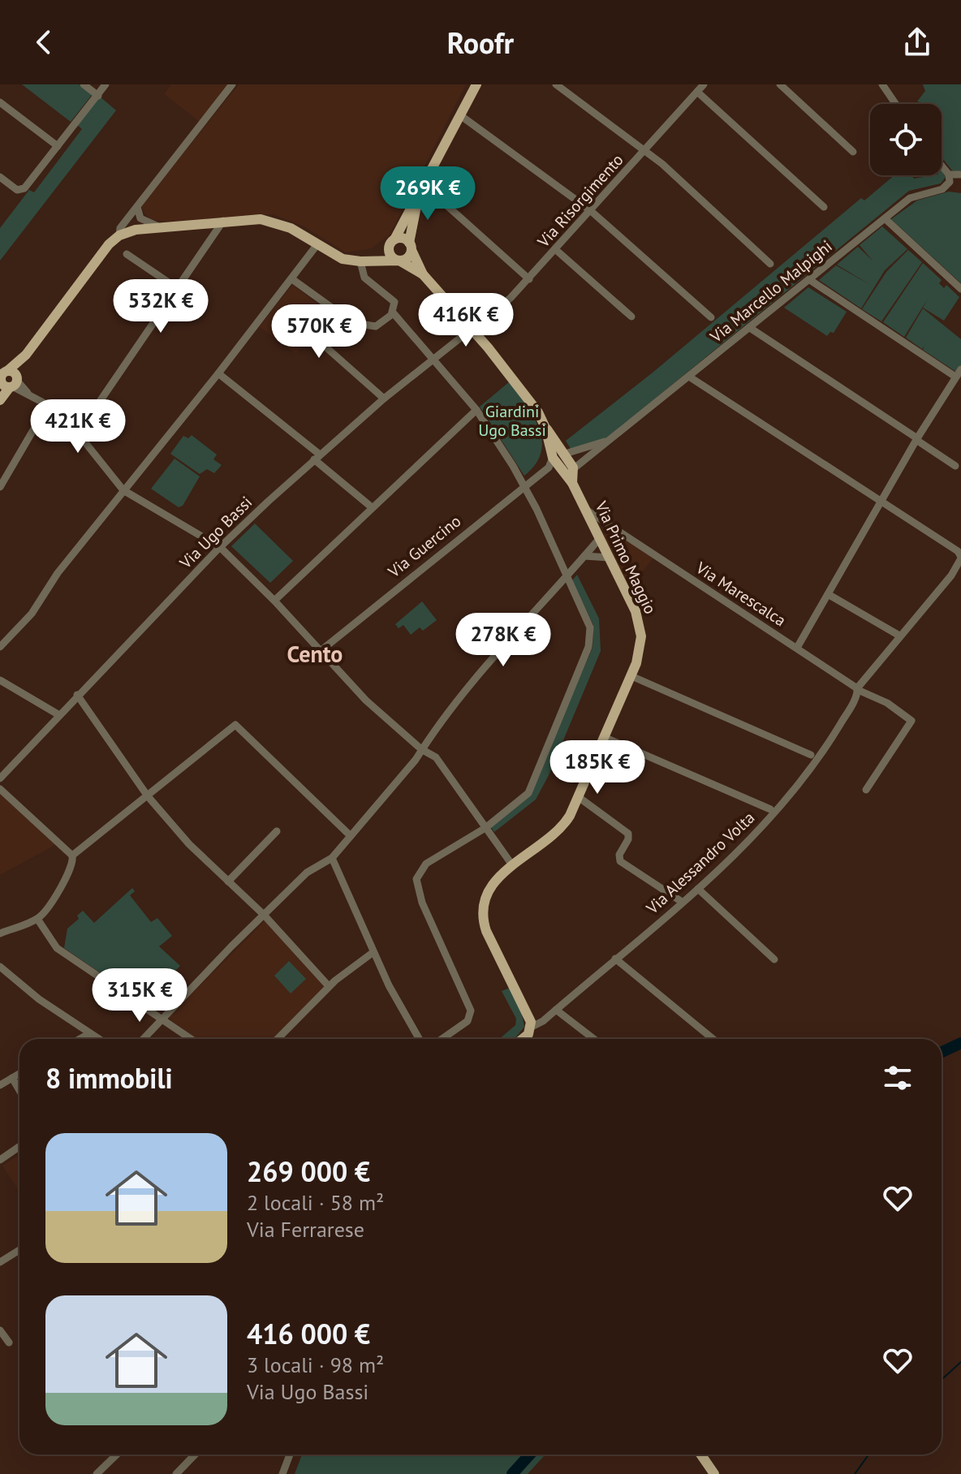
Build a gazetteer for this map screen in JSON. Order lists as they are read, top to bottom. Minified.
{"streets":{"main road":["Via Primo Maggio"],"street":["Via Risorgimento","Via Marcello Malpighi","Via Ugo Bassi","Via Guercino","Via Marescalca","Via Alessandro Volta"]},"crossings":[["Via Risorgimento","Via Ugo Bassi"],["Via Risorgimento","Via Primo Maggio"],["Via Marcello Malpighi","Via Guercino"],["Via Marcello Malpighi","Via Primo Maggio"],["Via Ugo Bassi","Via Primo Maggio"],["Via Guercino","Via Primo Maggio"],["Via Primo Maggio","Via Marescalca"],["Via Primo Maggio","Via Alessandro Volta"],["Via Marescalca","Via Alessandro Volta"]],"districts":["Cento"],"parks":["Giardini Ugo Bassi"],"page":{"header":"Roofr","price":["269K €","532K €","416K €","570K €","421K €","278K €","185K €","315K €"],"heading":"8 immobili","list":[{"name":"269 000 €","note":"2 locali · 58 m² · Via Ferrarese"},{"name":"416 000 €","note":"3 locali · 98 m² · Via Ugo Bassi"}]}}
